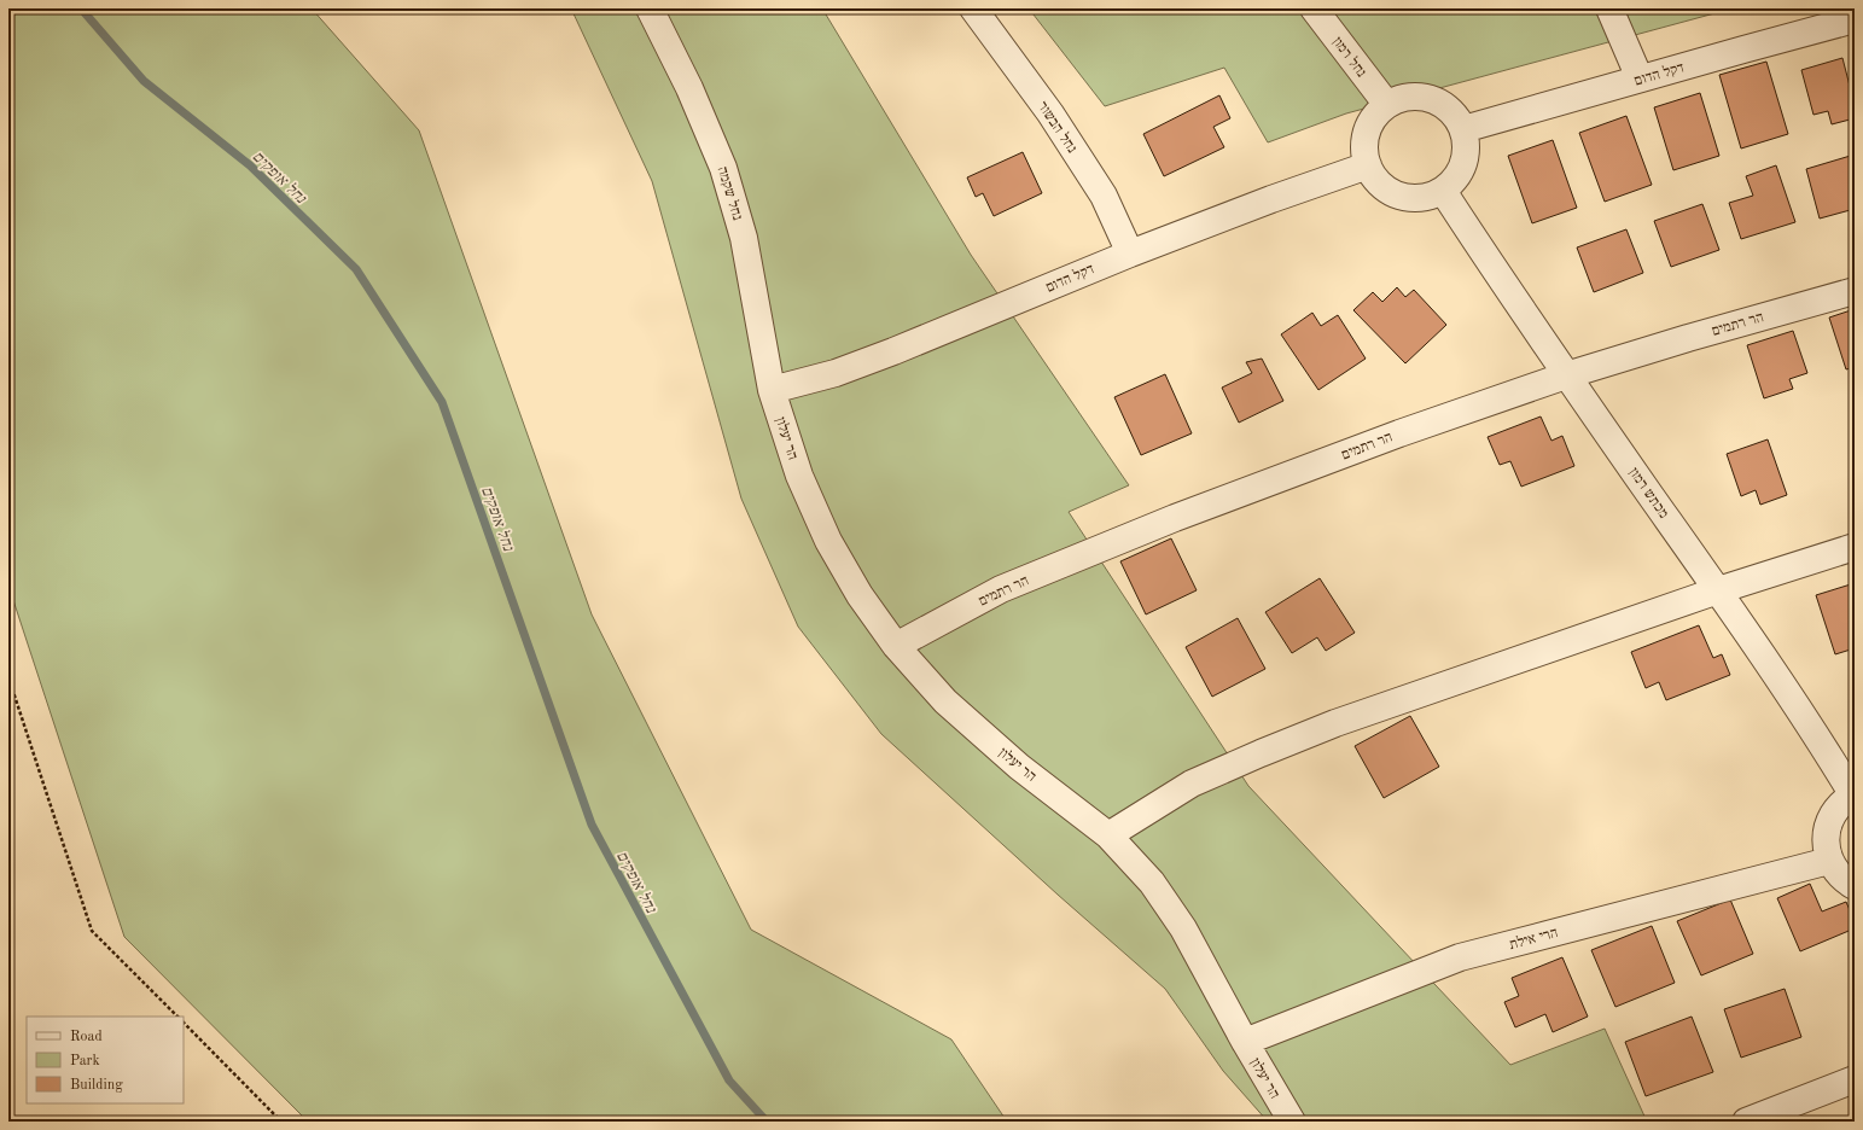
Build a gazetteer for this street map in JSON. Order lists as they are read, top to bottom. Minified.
{"streets":{"street":["נחל רמון","דקל הדום","נחל הבשור","נחל שקמה","הר רתמים","הר יעלון","מכתש רמון","הרי אילת"]},"crossings":[["נחל רמון","דקל הדום"],["נחל רמון","מכתש רמון"],["דקל הדום","נחל הבשור"],["דקל הדום","נחל שקמה"],["דקל הדום","הר יעלון"],["דקל הדום","מכתש רמון"],["נחל שקמה","הר יעלון"],["הר רתמים","הר יעלון"],["הר רתמים","מכתש רמון"],["הר יעלון","הרי אילת"]],"water":["נחל אופקים"],"legend":["Road","Park","Building"]}
